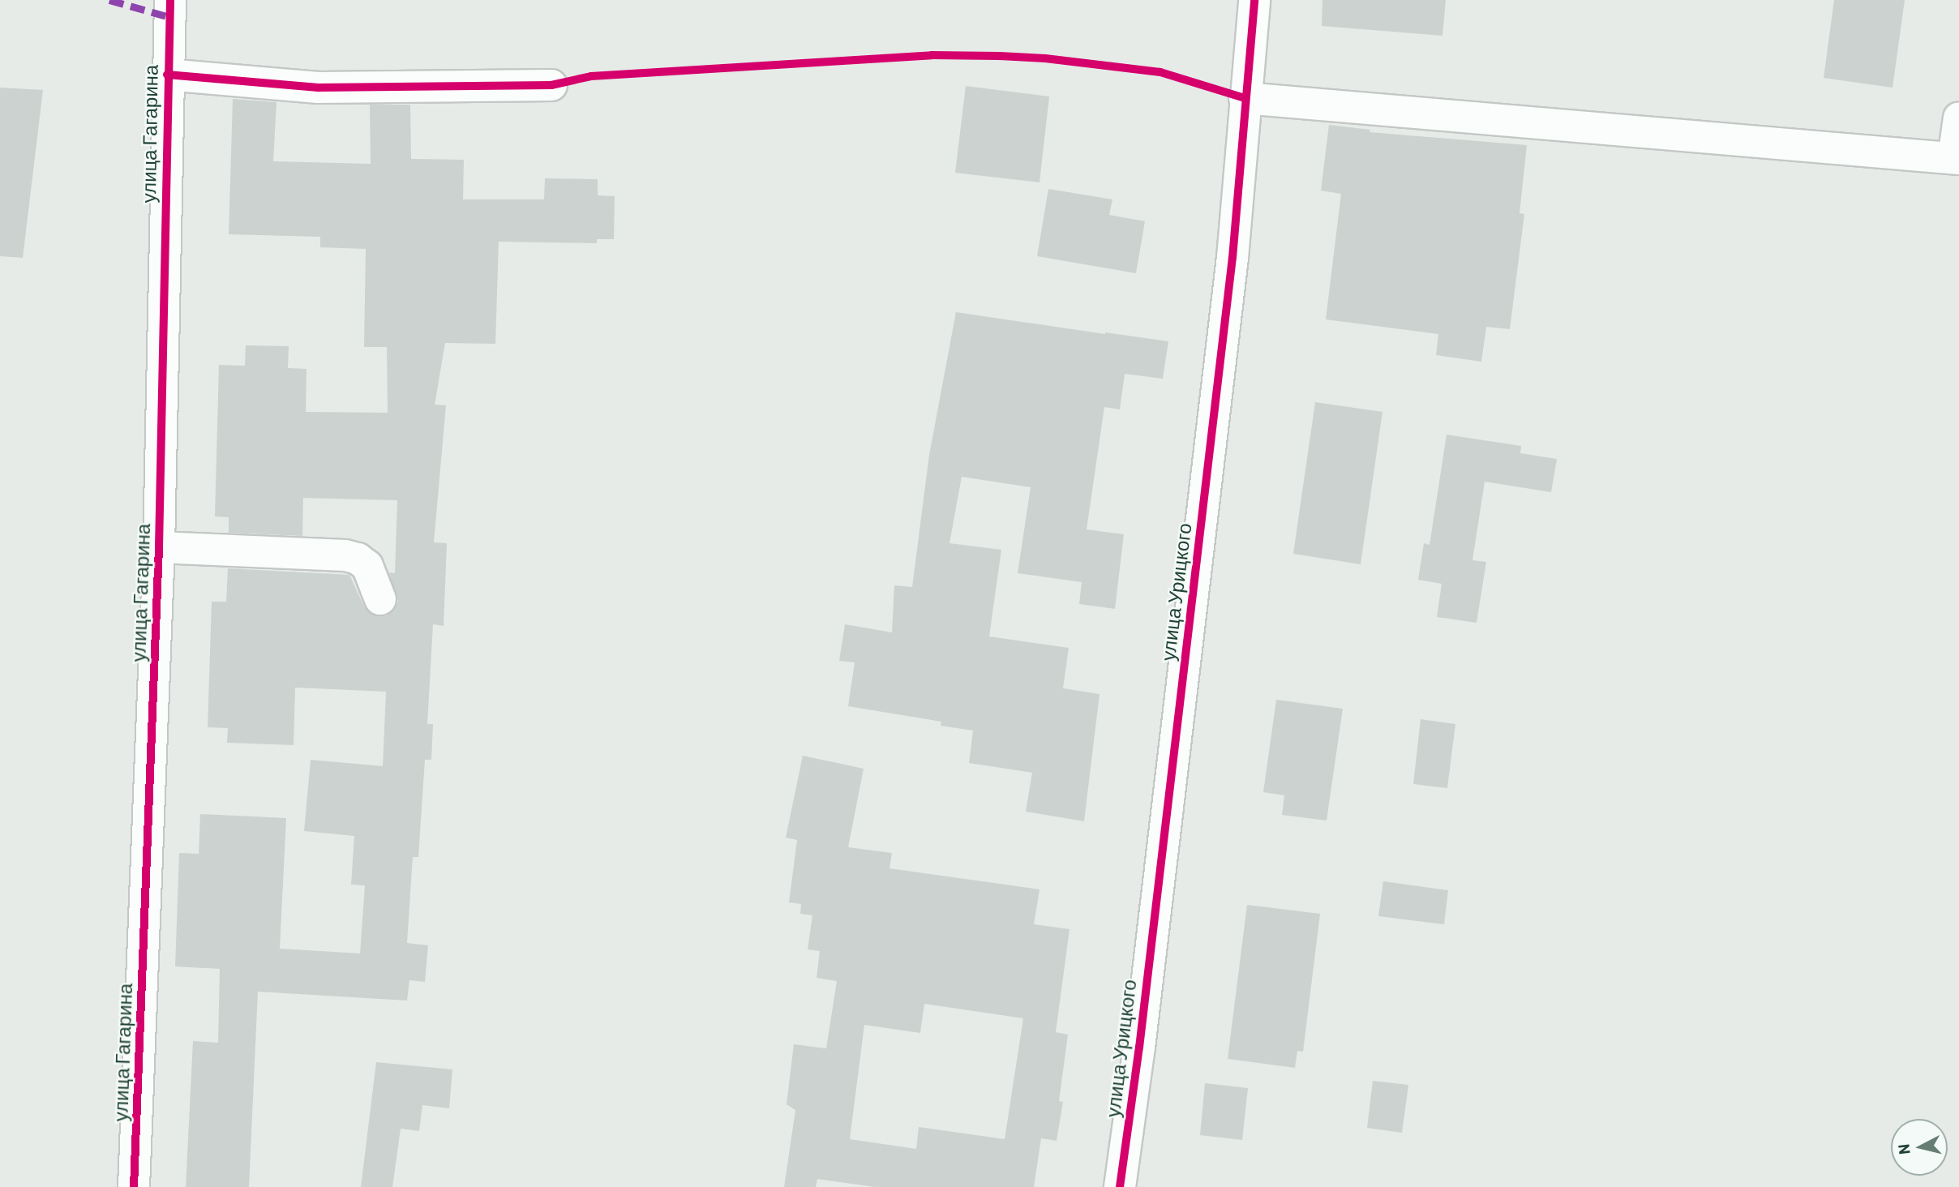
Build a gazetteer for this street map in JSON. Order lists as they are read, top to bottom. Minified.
{"streets":{"street":["улица Гагарина","улица Урицкого"]},"north":"left"}
